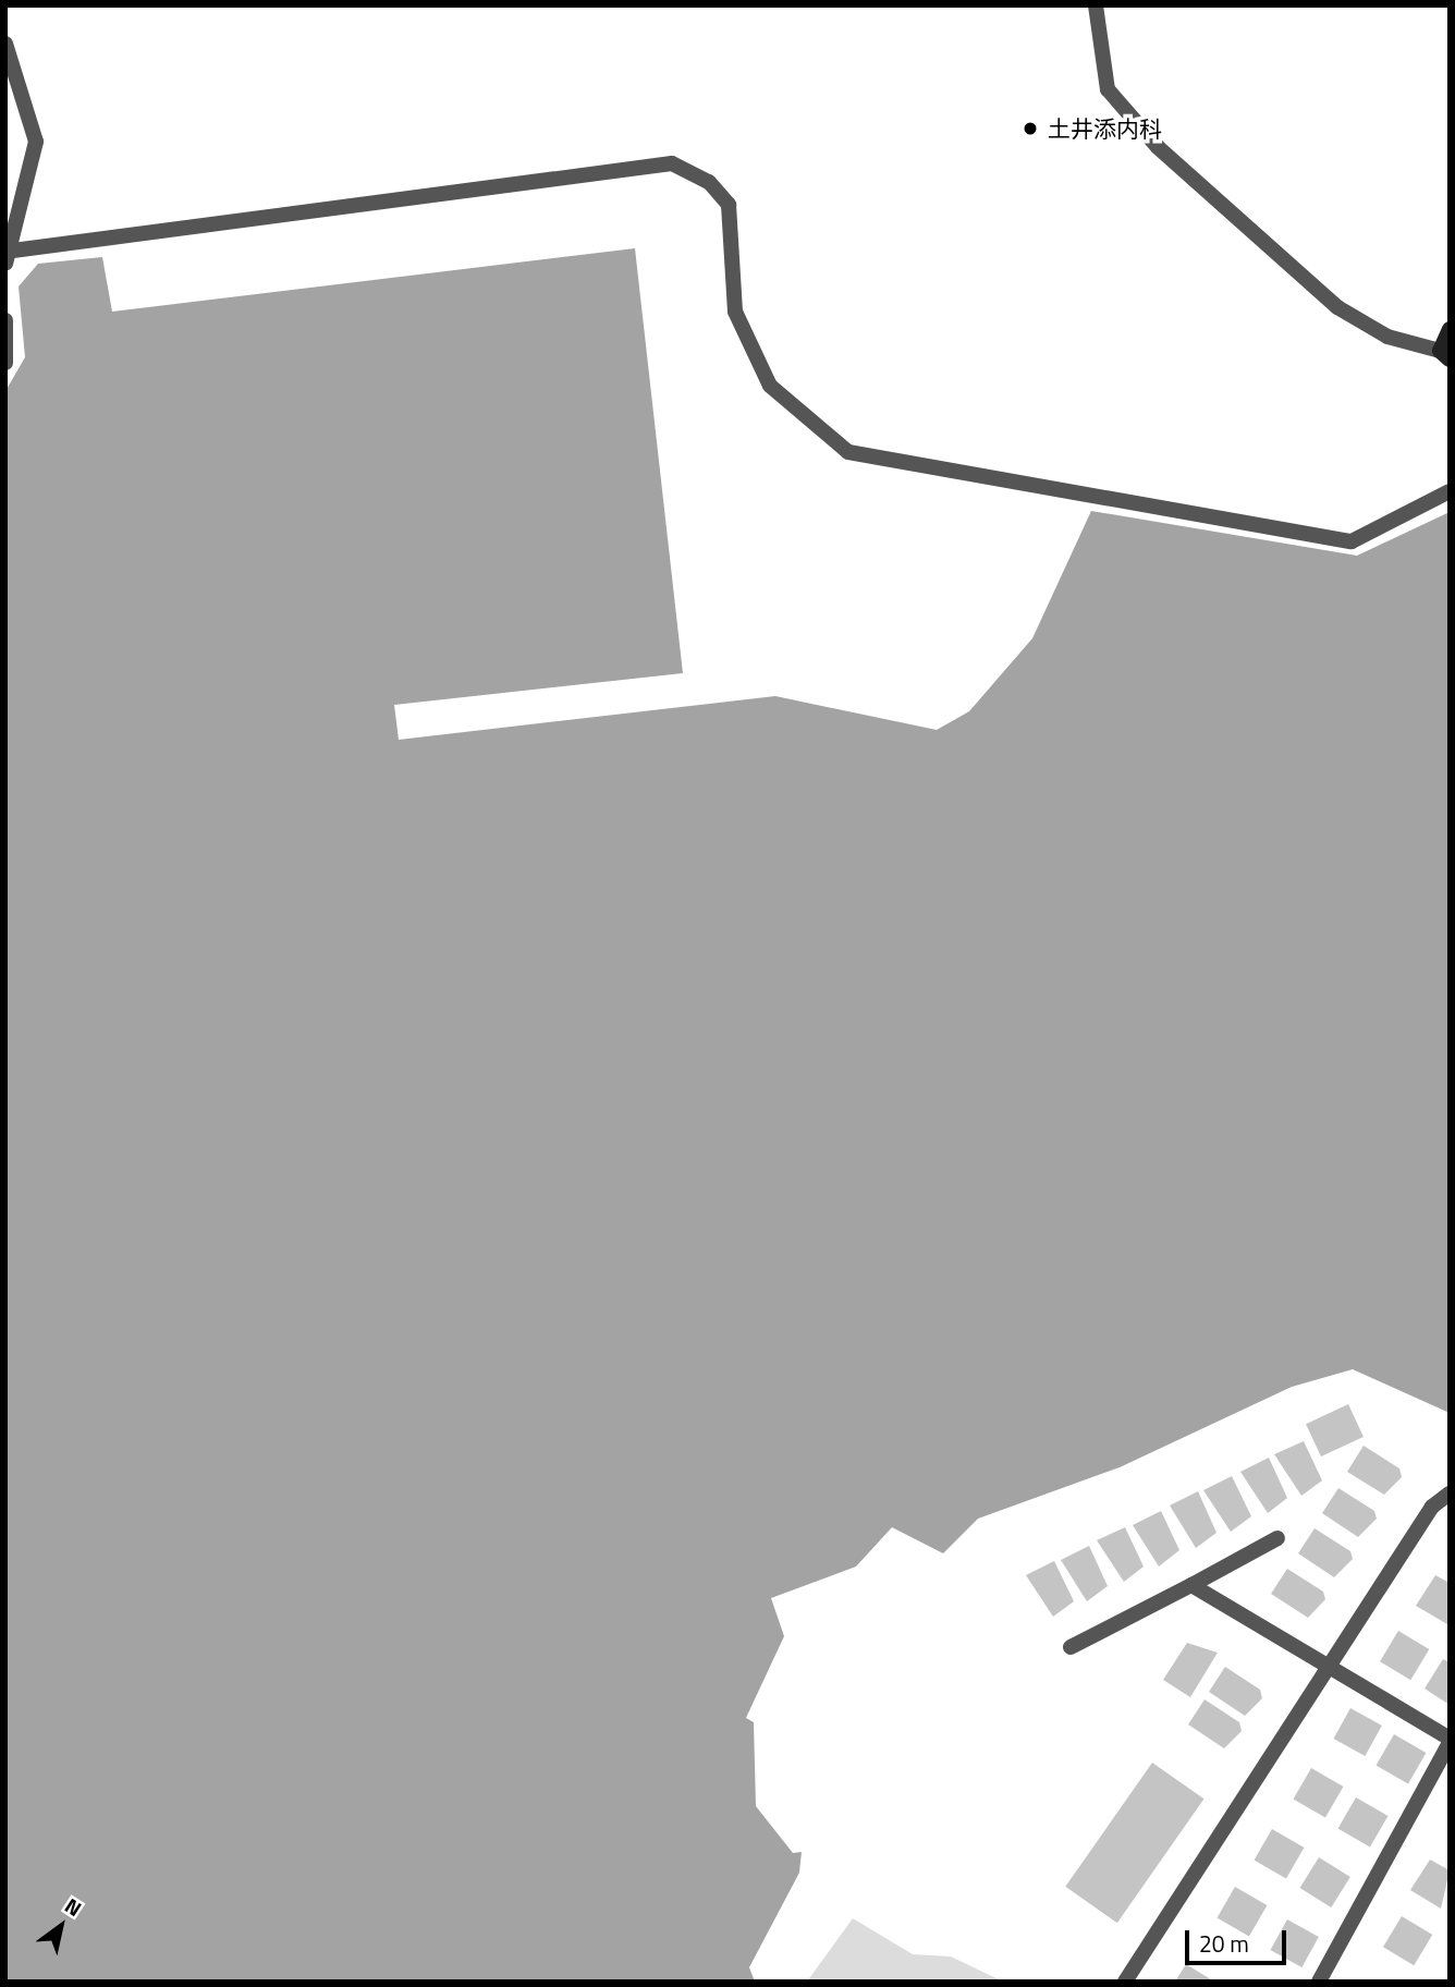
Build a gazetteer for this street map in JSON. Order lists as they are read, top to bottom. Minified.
{"places":["土井添内科"],"scale_bar":"20 m","north":"top right"}
